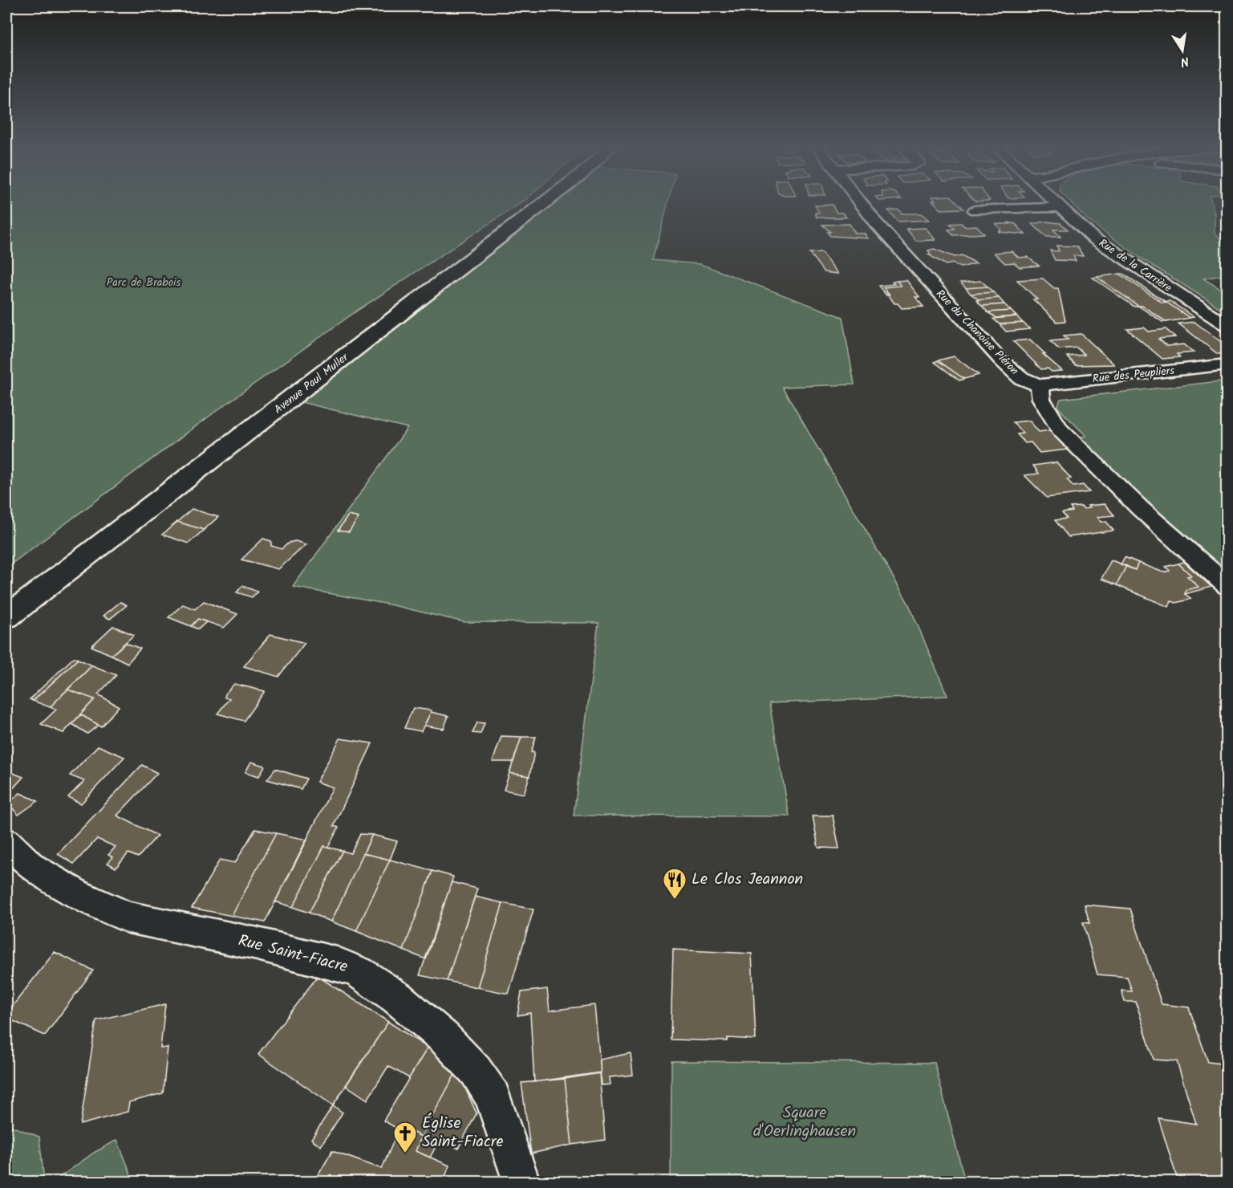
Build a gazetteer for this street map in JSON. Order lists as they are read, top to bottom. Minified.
{"streets":{"main road":["Avenue Paul Muller"],"street":["Rue de la Carrière","Rue du Chanoine Piéron","Rue des Peupliers","Rue Saint-Fiacre"]},"crossings":[["Rue du Chanoine Piéron","Rue des Peupliers"]],"parks":["Parc de Brabois","Square d'Oerlinghausen"],"places":{"restaurant":["Le Clos Jeannon"],"church":["Église Saint-Fiacre"]},"north":"bottom"}
